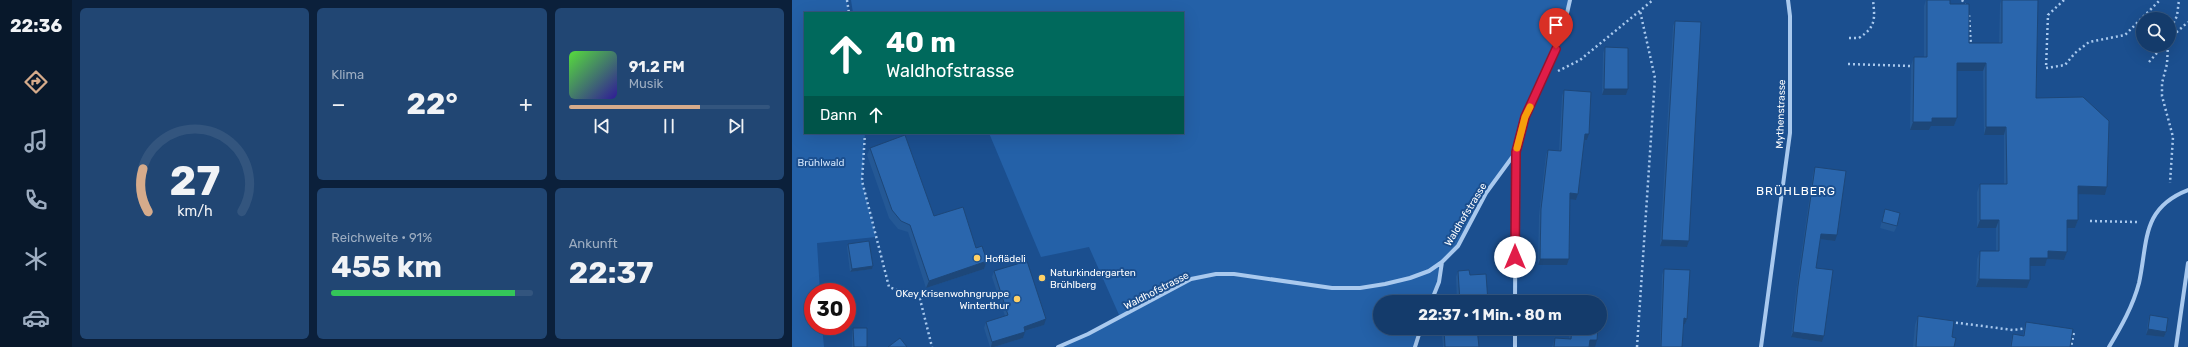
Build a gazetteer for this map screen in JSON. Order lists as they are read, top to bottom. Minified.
{"streets":{"street":["Mythenstrasse","Waldhofstrasse"]},"districts":["BRÜHLBERG"],"parks":["Brühlwald"],"places":["Hoflädeli","Naturkindergarten Brühlberg","OKey Krisenwohngruppe Winterthur"],"page":{"tabs":"22:36","tile":["Klima",["Reichweite · 91%","455 km"],["Ankunft","22:37"]],"turn":["40 m","Waldhofstrasse"],"song":["91.2 FM","Musik"],"heat":["−","22°","+"],"then":"Dann","limit":"30","trip":"22:37 · 1 Min. · 80 m","gauge":["27","km/h"]}}
